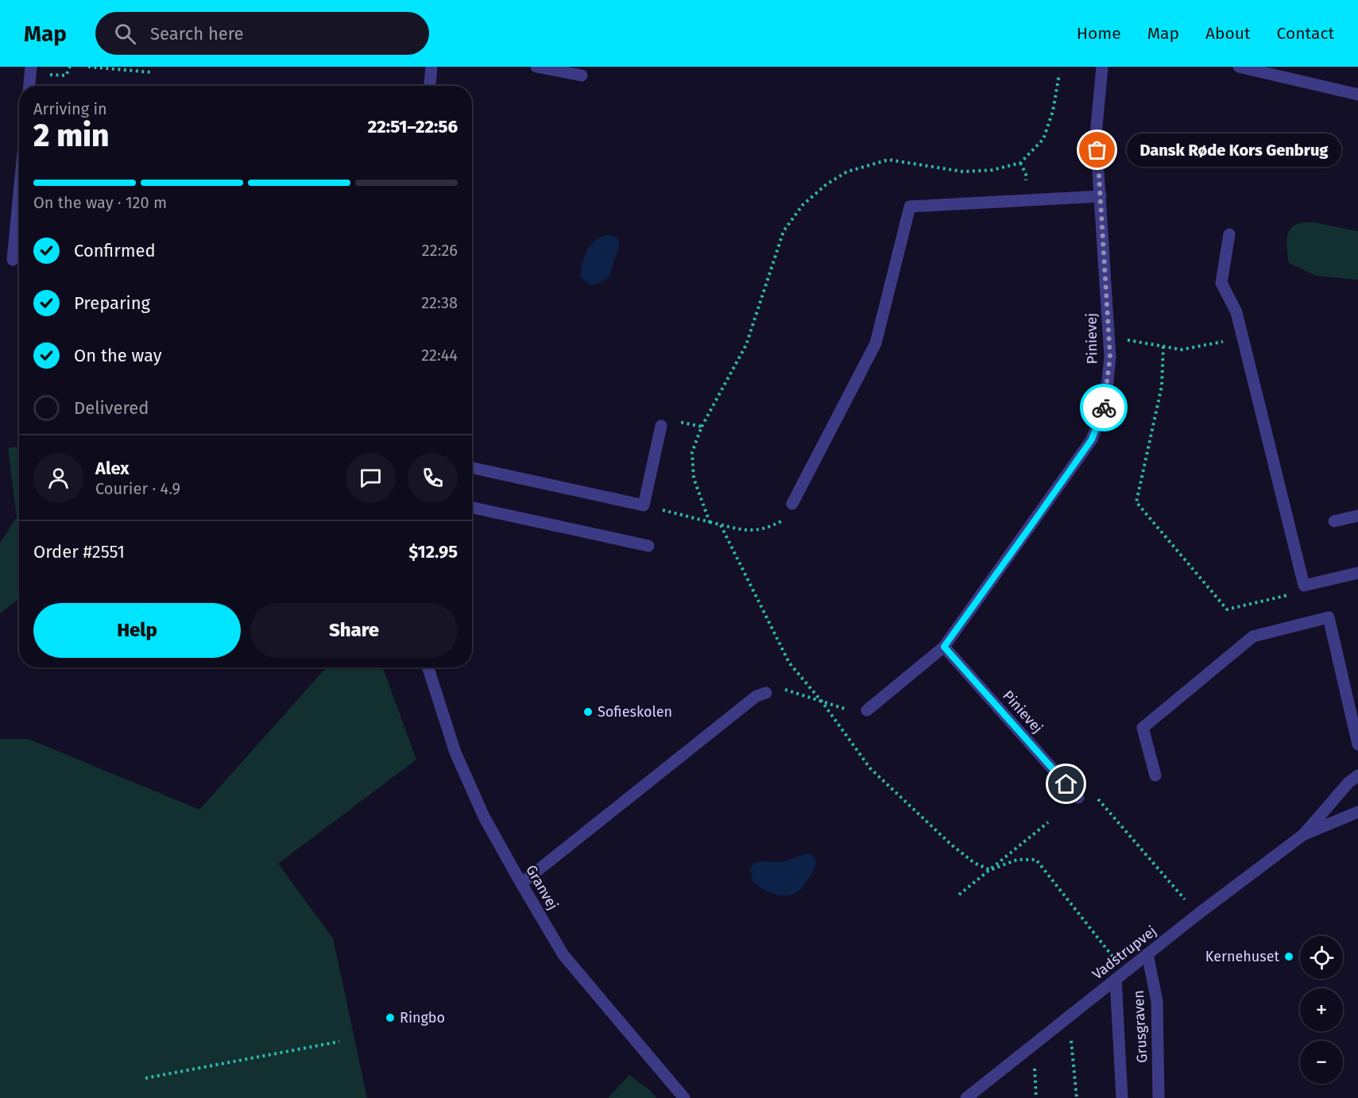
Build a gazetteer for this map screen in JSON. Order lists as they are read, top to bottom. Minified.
{"streets":{"street":["Pinievej","Granvej","Vadstrupvej","Grusgraven"]},"crossings":[["Vadstrupvej","Grusgraven"]],"places":["Dansk Røde Kors Genbrug","Sofieskolen","Kernehuset","Ringbo"],"page":{"header":"Map","search":"Search here","nav":["Home","Map","About","Contact"],"heading":["2 min","Arriving in","22:51–22:56"],"panel":["Alex","Courier · 4.9","Order #2551","$12.95"],"bubble":"Dansk Røde Kors Genbrug","bar":"On the way · 120 m","list":[["Confirmed","22:26"],["Preparing","22:38"],["On the way","22:44"],"Delivered"],"buttons":["Help","Share"],"map_buttons":["+","−"]}}
